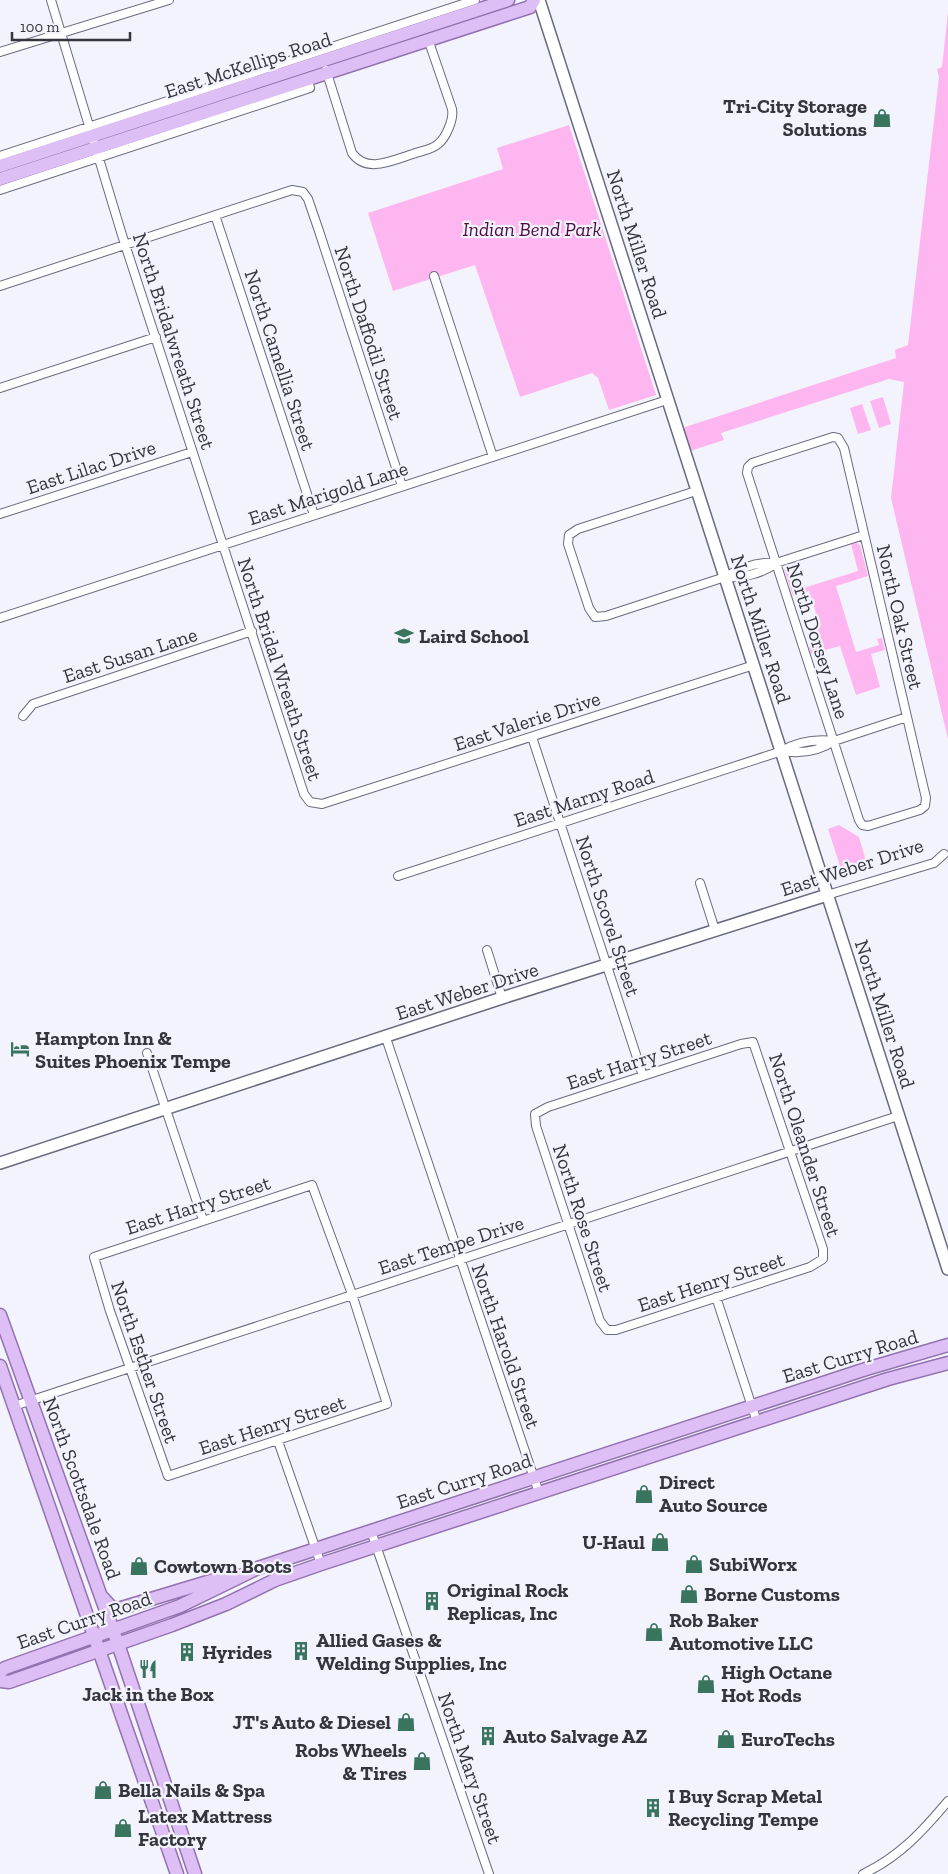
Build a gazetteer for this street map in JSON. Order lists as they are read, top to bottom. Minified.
{"streets":{"main road":["East McKellips Road","East Curry Road","North Scottsdale Road"],"street":["North Miller Road","North Daffodil Street","North Bridalwreath Street","North Camellia Street","East Lilac Drive","East Marigold Lane","North Oak Street","North Dorsey Lane","East Susan Lane","North Bridal Wreath Street","East Valerie Drive","East Marny Road","East Weber Drive","North Scovel Street","East Harry Street","North Oleander Street","North Rose Street","East Tempe Drive","East Henry Street","North Harold Street","North Esther Street","North Mary Street"]},"crossings":[["East McKellips Road","North Bridalwreath Street"],["North Miller Road","East Marigold Lane"],["North Miller Road","East Valerie Drive"],["North Miller Road","East Marny Road"],["North Miller Road","East Weber Drive"],["North Miller Road","East Tempe Drive"],["North Daffodil Street","North Camellia Street"],["North Daffodil Street","East Marigold Lane"],["North Bridalwreath Street","East Lilac Drive"],["North Bridalwreath Street","East Marigold Lane"],["North Bridalwreath Street","North Bridal Wreath Street"],["North Camellia Street","East Marigold Lane"],["East Marigold Lane","North Bridal Wreath Street"],["North Oak Street","North Dorsey Lane"],["North Oak Street","East Marny Road"],["North Dorsey Lane","East Marny Road"],["East Susan Lane","North Bridal Wreath Street"],["North Bridal Wreath Street","East Valerie Drive"],["East Valerie Drive","North Scovel Street"],["East Marny Road","North Scovel Street"],["East Weber Drive","North Scovel Street"],["East Weber Drive","North Harold Street"],["North Scovel Street","East Harry Street"],["East Harry Street","North Oleander Street"],["East Harry Street","North Rose Street"],["East Harry Street","East Tempe Drive"],["East Harry Street","East Henry Street"],["East Harry Street","North Esther Street"],["North Oleander Street","East Tempe Drive"],["North Oleander Street","East Henry Street"],["North Rose Street","East Tempe Drive"],["North Rose Street","East Henry Street"],["East Tempe Drive","East Henry Street"],["East Tempe Drive","North Harold Street"],["East Tempe Drive","North Esther Street"],["East Tempe Drive","North Scottsdale Road"],["East Henry Street","North Esther Street"],["North Harold Street","East Curry Road"],["East Curry Road","North Scottsdale Road"],["East Curry Road","North Mary Street"]],"parks":["Indian Bend Park"],"places":{"shop":["Tri-City Storage Solutions","Direct Auto Source","U-Haul","SubiWorx","Cowtown Boots","Borne Customs","Rob Baker Automotive LLC","High Octane Hot Rods","JT's Auto & Diesel","EuroTechs","Robs Wheels & Tires","Bella Nails & Spa","Latex Mattress Factory"],"school or university":["Laird School"],"hotel":["Hampton Inn & Suites Phoenix Tempe"],"building":["Original Rock Replicas, Inc","Allied Gases & Welding Supplies, Inc","Hyrides","Auto Salvage AZ","I Buy Scrap Metal Recycling Tempe"],"restaurant":["Jack in the Box"]},"scale_bar":"100 m"}
